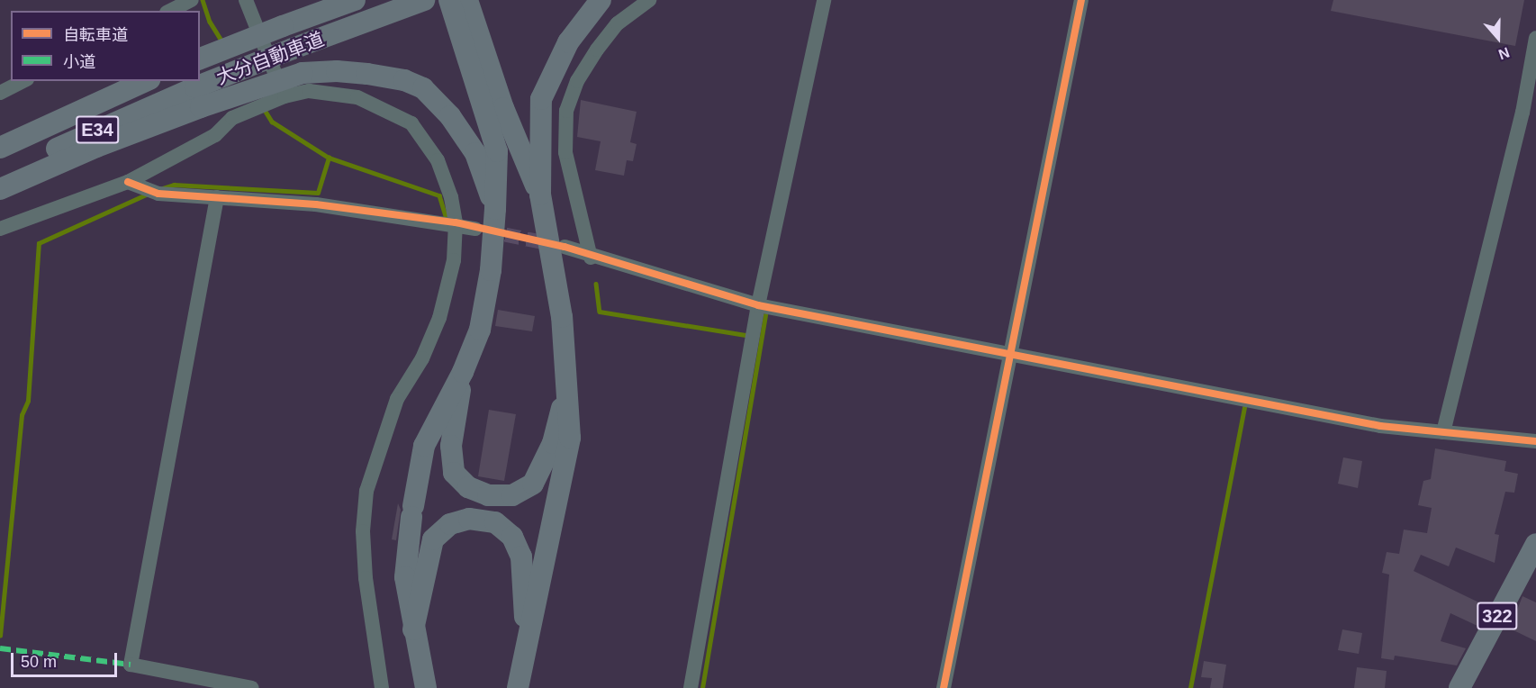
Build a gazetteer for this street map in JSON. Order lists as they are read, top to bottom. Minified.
{"streets":{"highway":["大分自動車道","E34","322"]},"legend":["自転車道","小道"],"scale_bar":"50 m","north":"bottom"}
